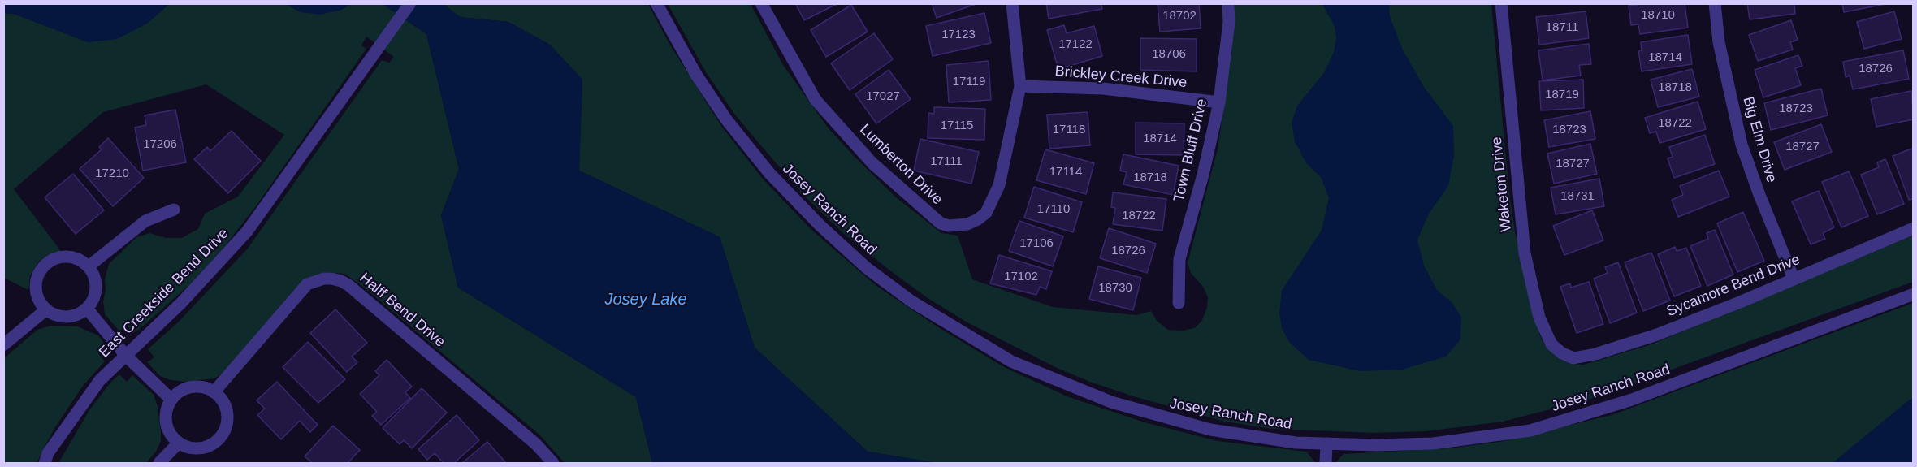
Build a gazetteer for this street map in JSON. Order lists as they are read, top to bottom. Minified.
{"streets":{"street":["Brickley Creek Drive","Big Elm Drive","Town Bluff Drive","Lumberton Drive","Waketon Drive","Josey Ranch Road","Sycamore Bend Drive","East Creekside Bend Drive","Halff Bend Drive"]},"crossings":[["Brickley Creek Drive","Town Bluff Drive"],["Brickley Creek Drive","Lumberton Drive"],["Big Elm Drive","Sycamore Bend Drive"],["Waketon Drive","Sycamore Bend Drive"]],"water":["Josey Lake"],"house_numbers":["18710","18702","18711","17123","17122","18706","18714","18726","17119","18718","18719","17027","18723","18722","17115","17118","18723","18714","17206","18727","17111","18727","17114","17210","18718","18731","17110","18722","17106","18726","17102","18730"]}
